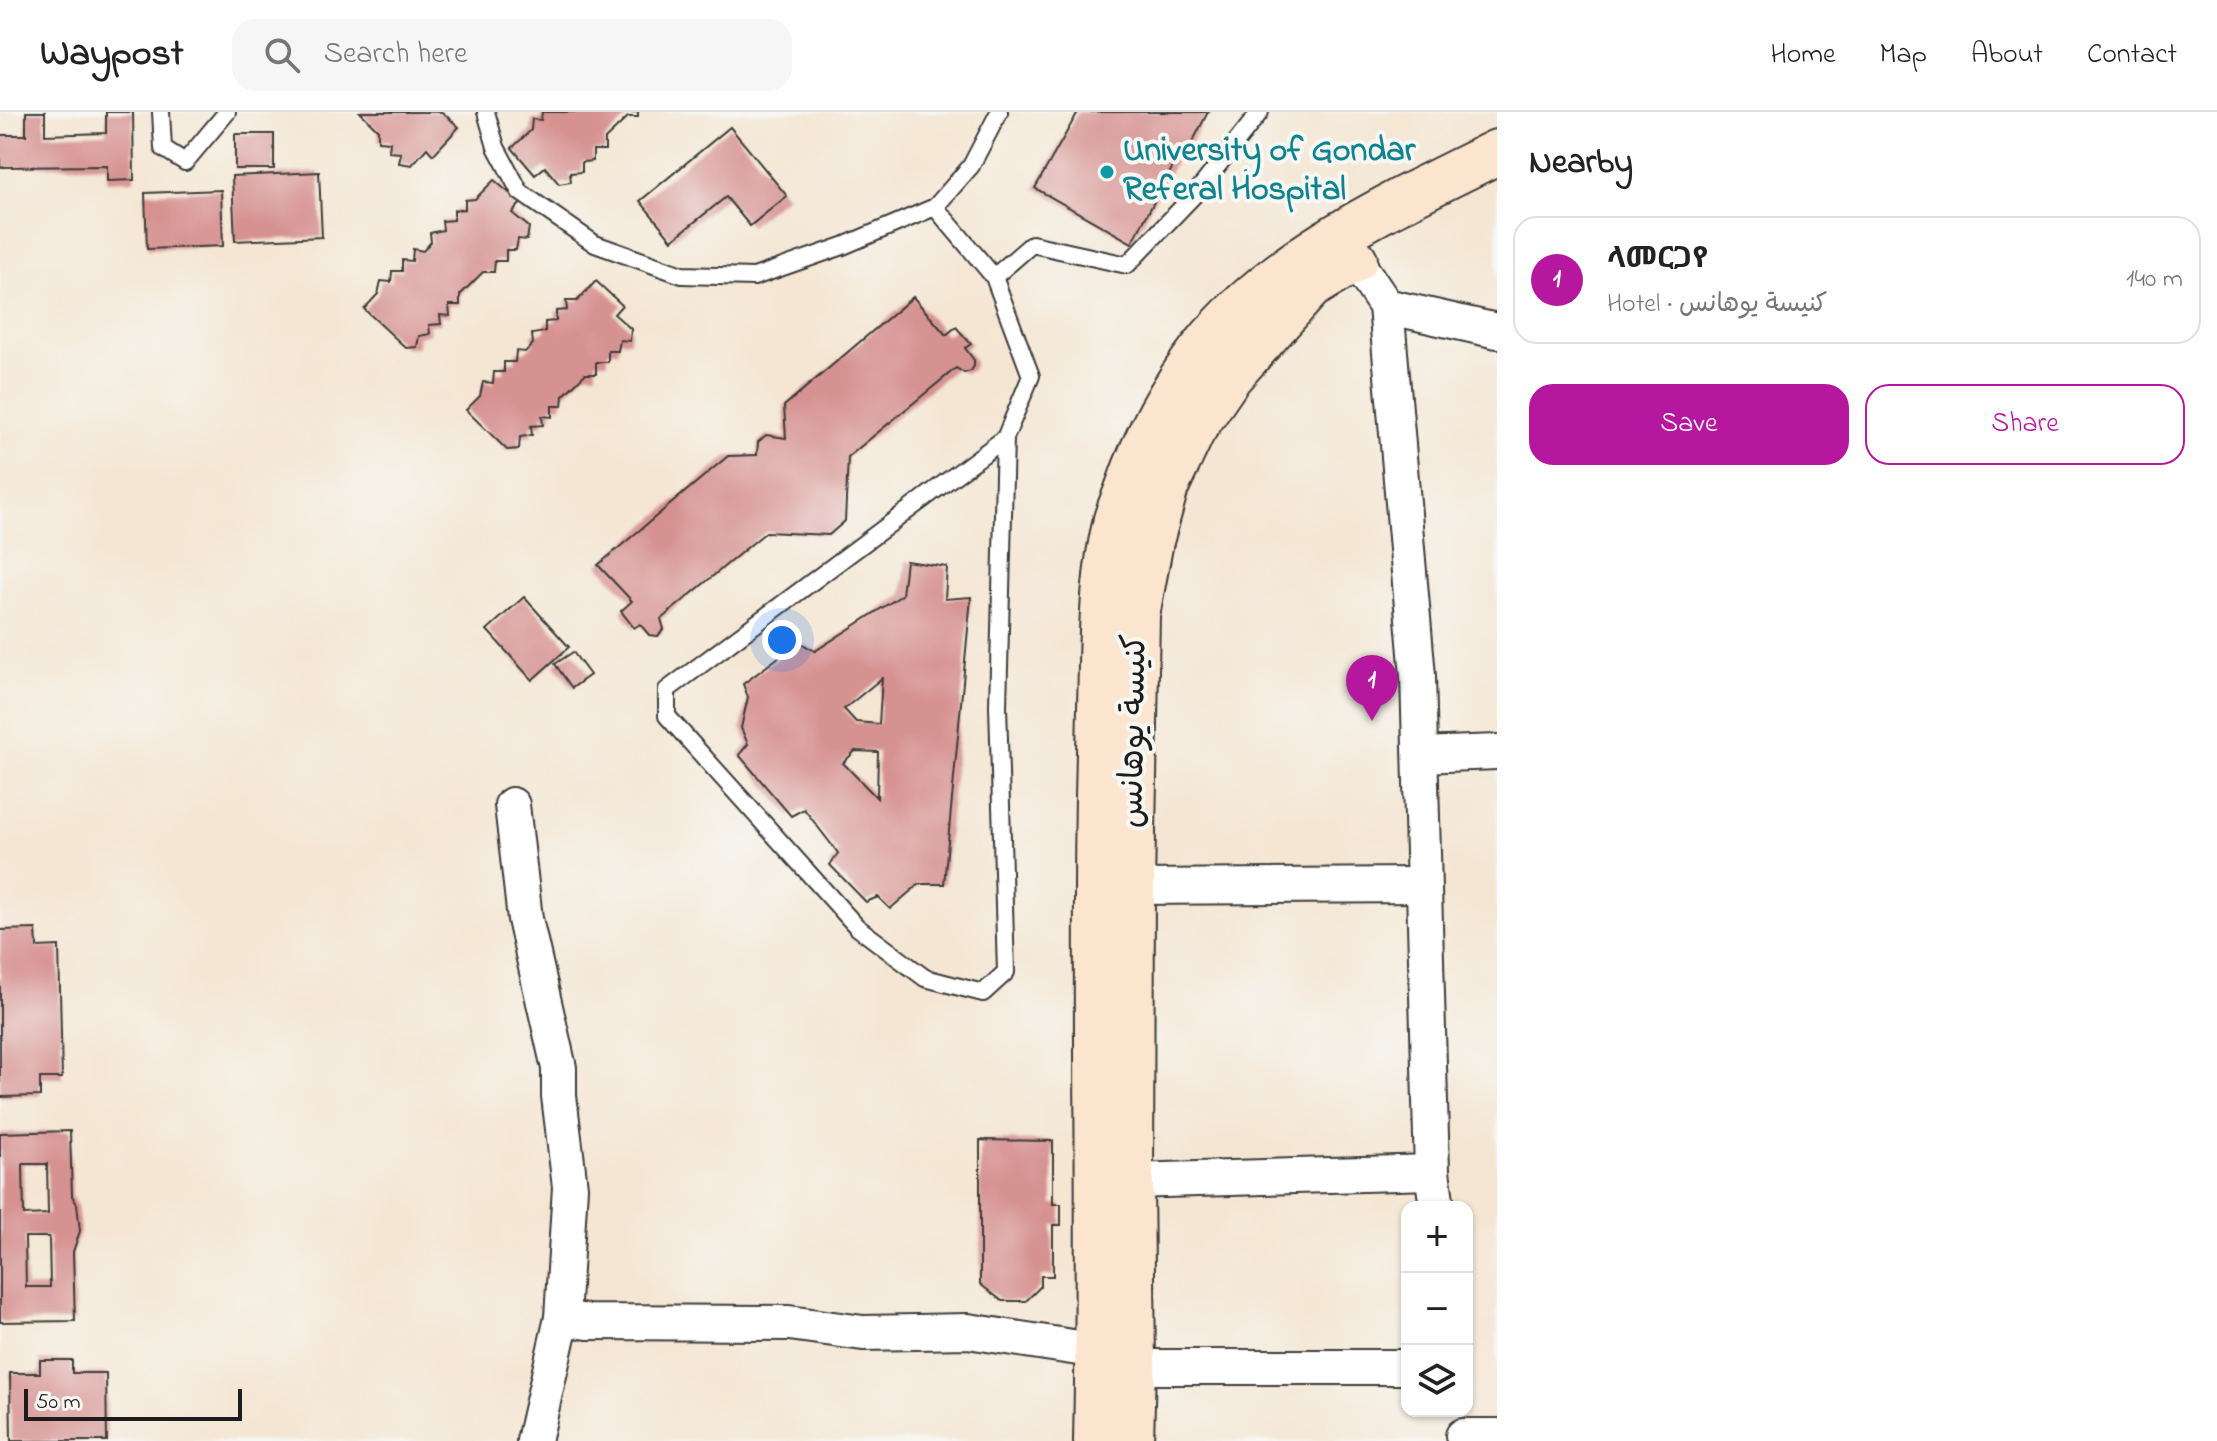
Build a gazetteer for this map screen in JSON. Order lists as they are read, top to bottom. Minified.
{"places":["University of Gondar Referal Hospital"],"scale_bar":"50 m","page":{"header":"Waypost","search":"Search here","nav":["Home","Map","About","Contact"],"heading":"Nearby","list":[{"mark":"1","name":"ላመርጋየ","note":"Hotel · كنيسة يوهانس","value":"140 m"}],"buttons":["Save","Share"],"pins":"1","map_buttons":["+","−"],"scale":"50 m"}}
